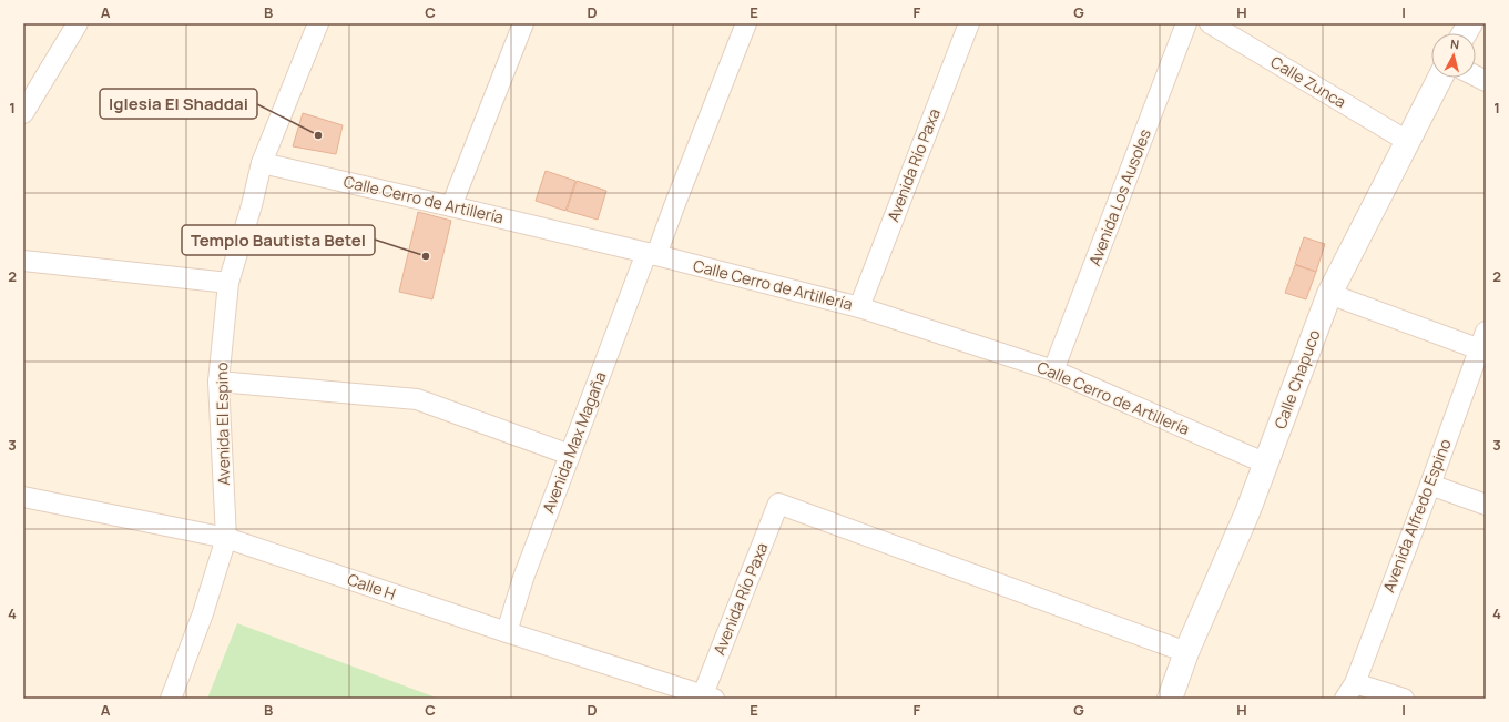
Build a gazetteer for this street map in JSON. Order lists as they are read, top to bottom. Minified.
{"streets":{"street":["Calle Zunca","Avenida Río Paxa","Avenida Los Ausoles","Calle Cerro de Artillería","Calle Chapuco","Avenida El Espino","Avenida Max Magaña","Avenida Alfredo Espino","Calle H"]},"crossings":[["Calle Zunca","Calle Chapuco"],["Avenida Río Paxa","Calle Cerro de Artillería"],["Avenida Río Paxa","Calle Chapuco"],["Avenida Río Paxa","Calle H"],["Avenida Los Ausoles","Calle Cerro de Artillería"],["Calle Cerro de Artillería","Calle Chapuco"],["Calle Cerro de Artillería","Avenida El Espino"],["Calle Cerro de Artillería","Avenida Max Magaña"],["Avenida El Espino","Calle H"],["Avenida Max Magaña","Calle H"]],"places":["Iglesia El Shaddai","Templo Bautista Betel"],"north":"top","grid":{"columns":["A","B","C","D","E","F","G","H","I"],"rows":["1","2","3","4"]}}
